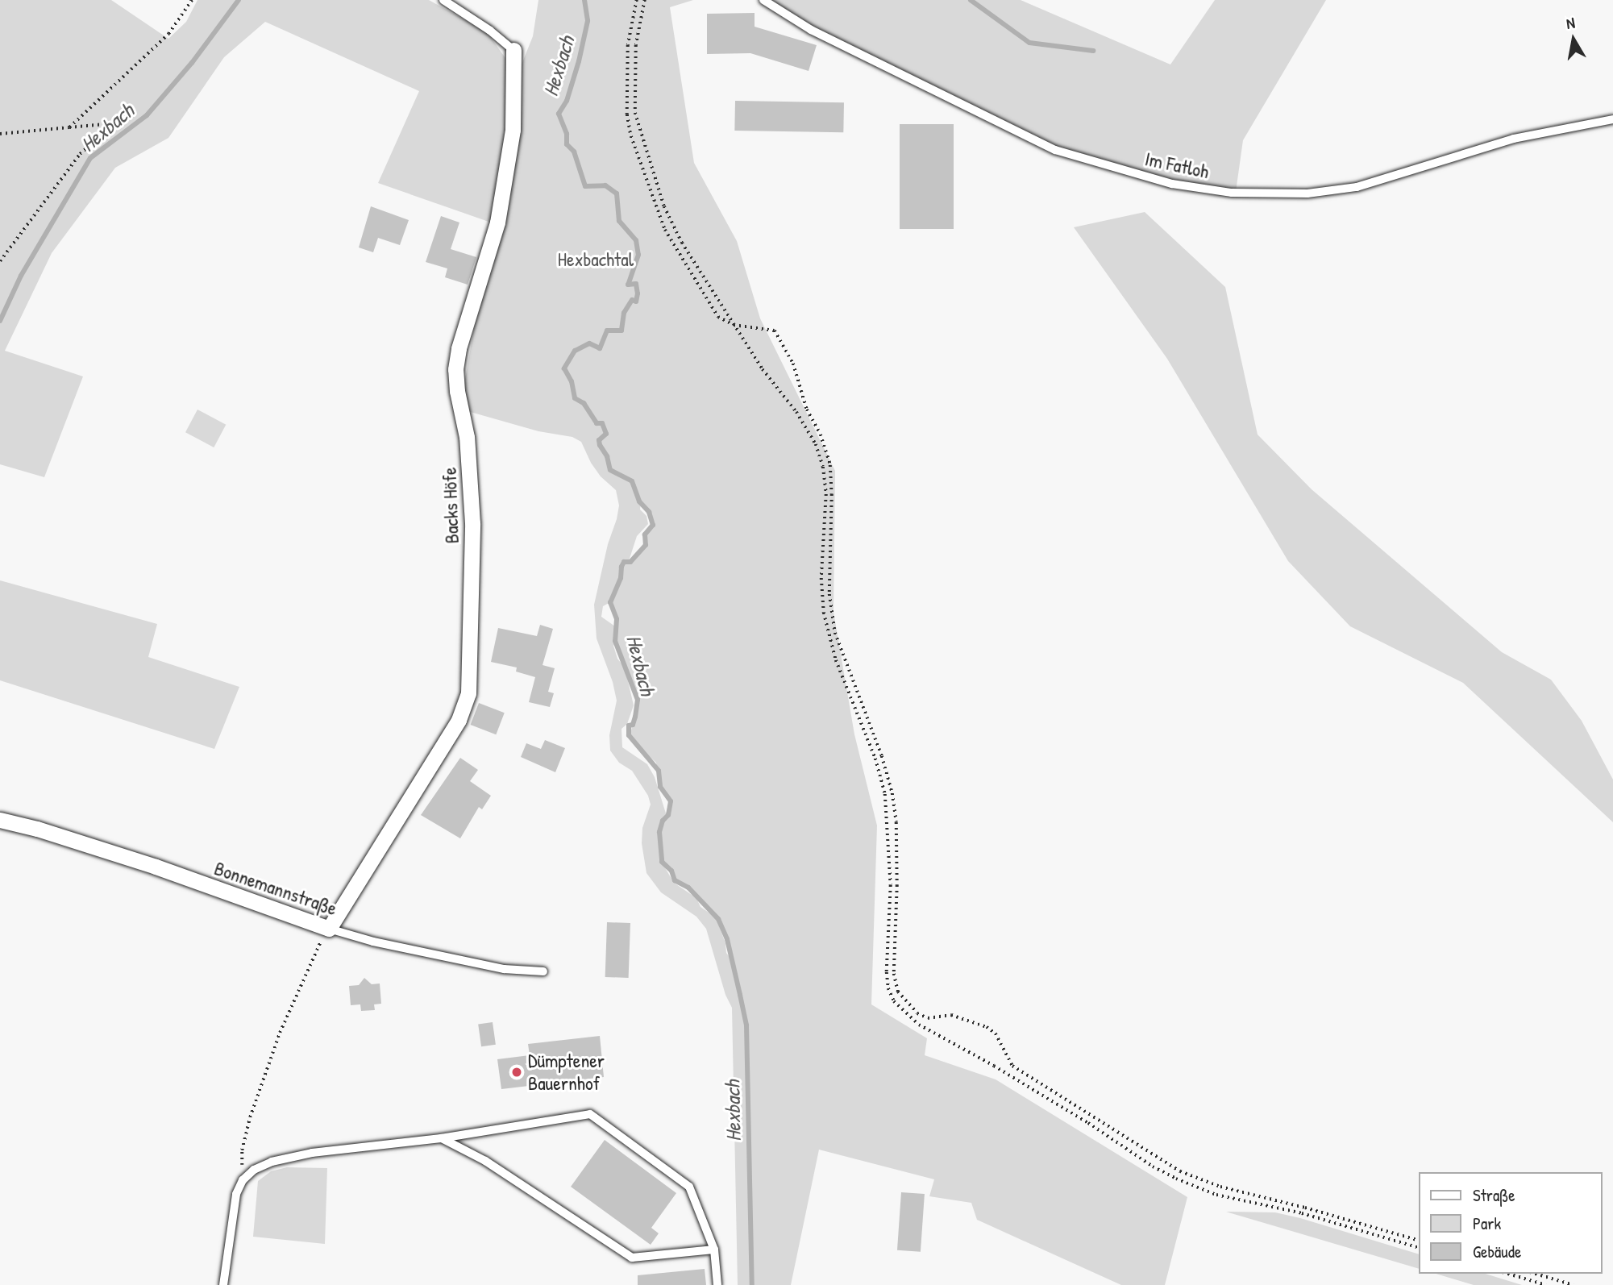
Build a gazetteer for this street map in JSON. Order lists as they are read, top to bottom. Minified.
{"streets":{"street":["Backs Höfe","Bonnemannstraße"],"lane":["Im Fatloh"]},"crossings":[["Backs Höfe","Bonnemannstraße"]],"water":["Hexbach"],"parks":["Hexbachtal"],"places":["Dümptener Bauernhof"],"legend":["Straße","Park","Gebäude"],"north":"top"}
